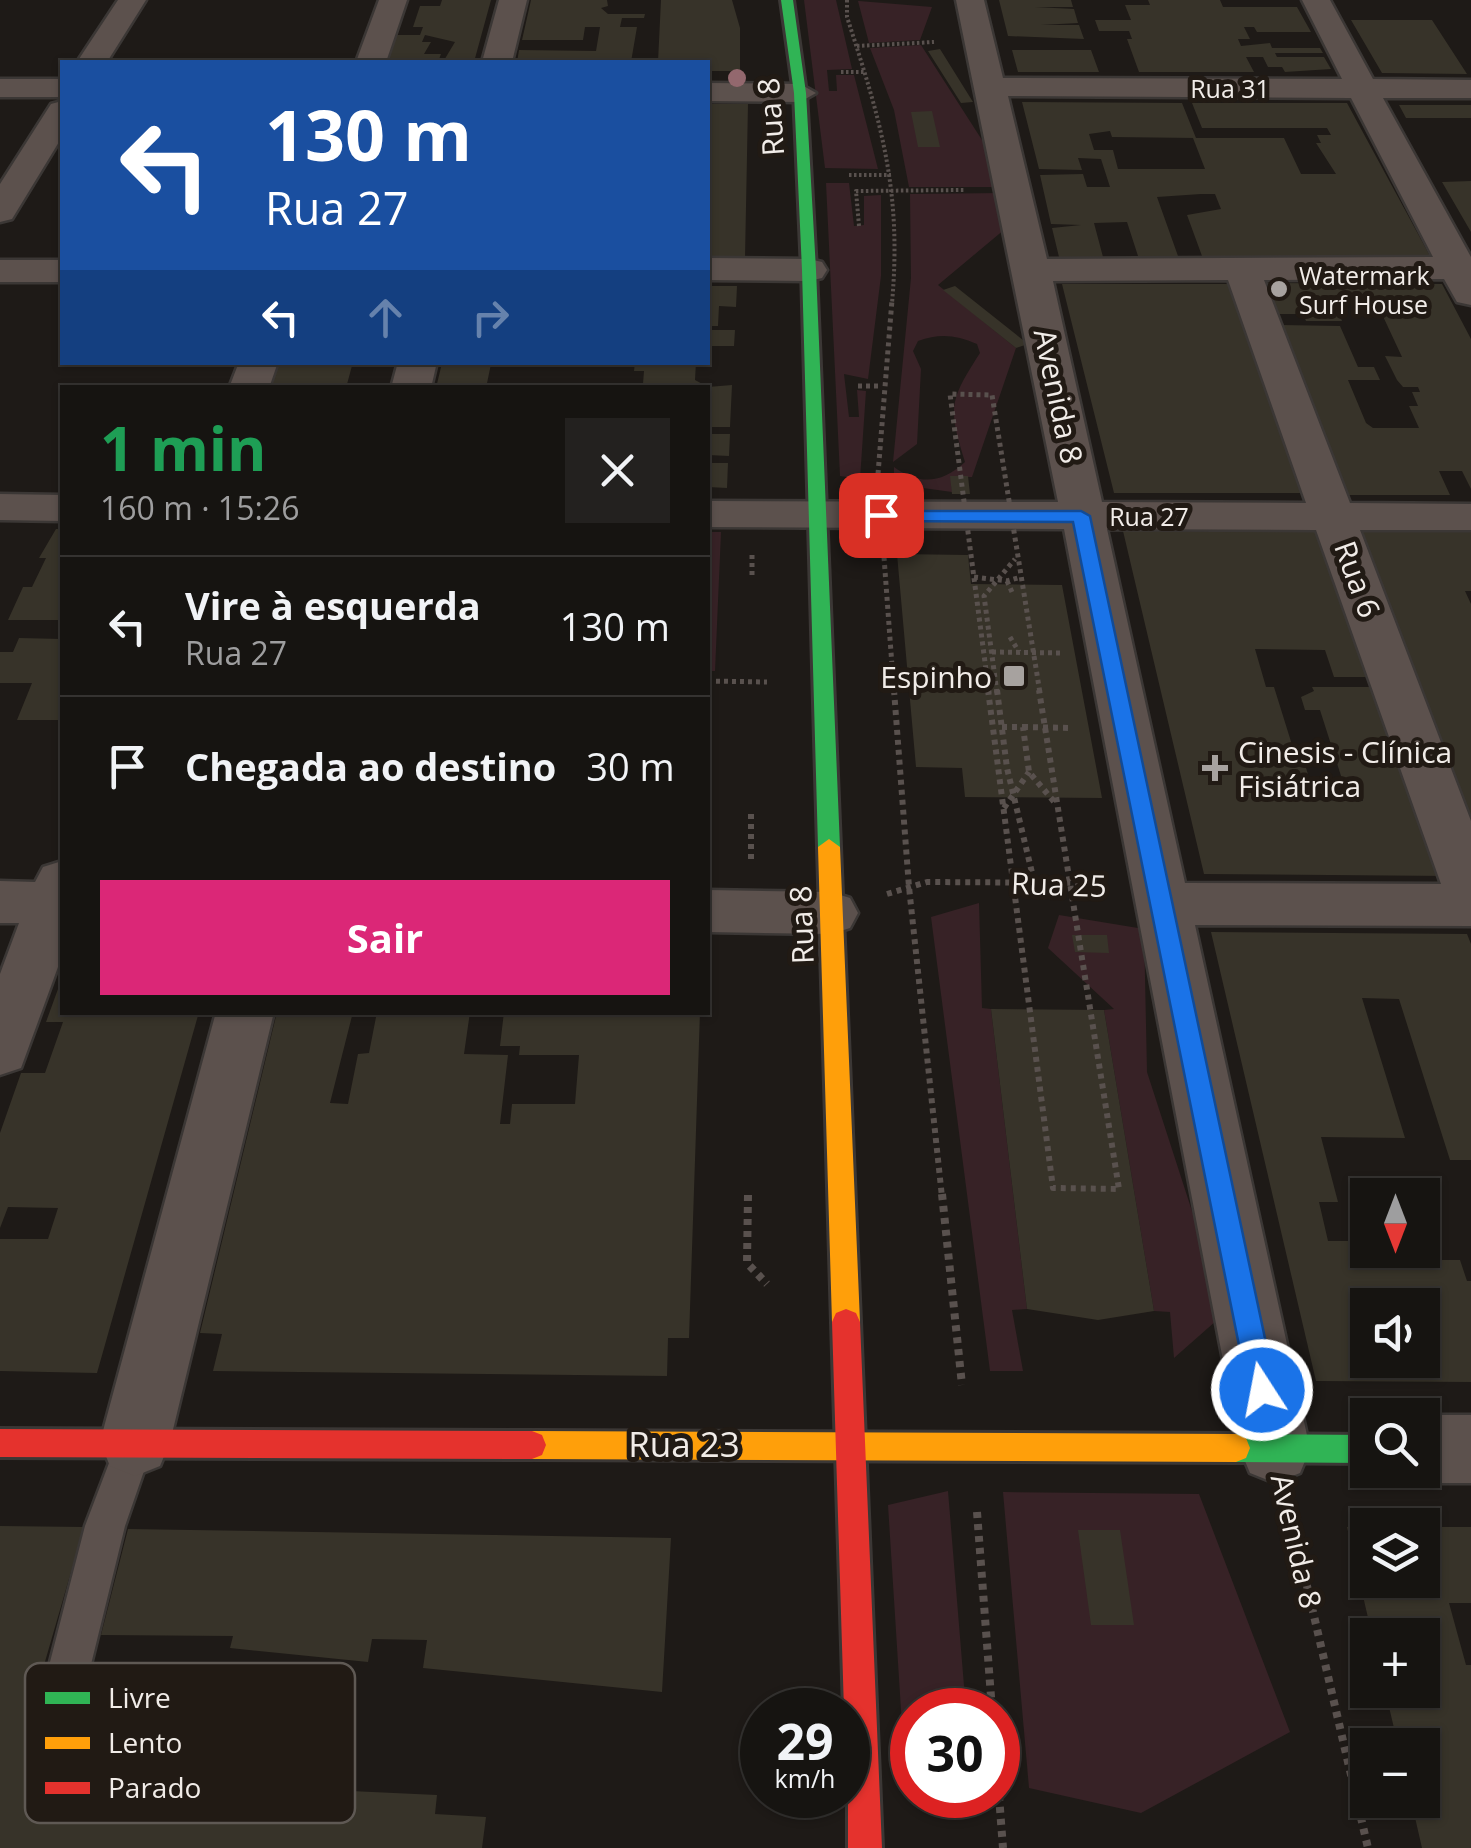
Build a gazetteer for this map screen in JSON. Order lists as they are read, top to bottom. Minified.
{"streets":{"street":["Rua 31","Rua 8","Avenida 8","Rua 27","Rua 6","Rua 23"],"path":["Rua 25"]},"crossings":[["Rua 31","Avenida 8"],["Rua 8","Rua 27"],["Rua 8","Rua 25"],["Rua 8","Rua 23"],["Avenida 8","Rua 27"],["Avenida 8","Rua 25"],["Avenida 8","Rua 23"],["Rua 27","Rua 6"]],"places":{"other":["Watermark Surf House"],"transit":["Espinho"],"health":["Cinesis - Clínica Fisiátrica"]},"legend":["Livre","Lento","Parado"],"north":"bottom","page":{"turn":["130 m","Rua 27"],"heading":["1 min","160 m · 15:26"],"list":[{"name":"Vire à esquerda","note":"Rua 27","value":"130 m"},{"name":"Chegada ao destino","value":"30 m"}],"buttons":"Sair","map_buttons":["+","−"],"speed":"29 km/h","limit":"30"}}
